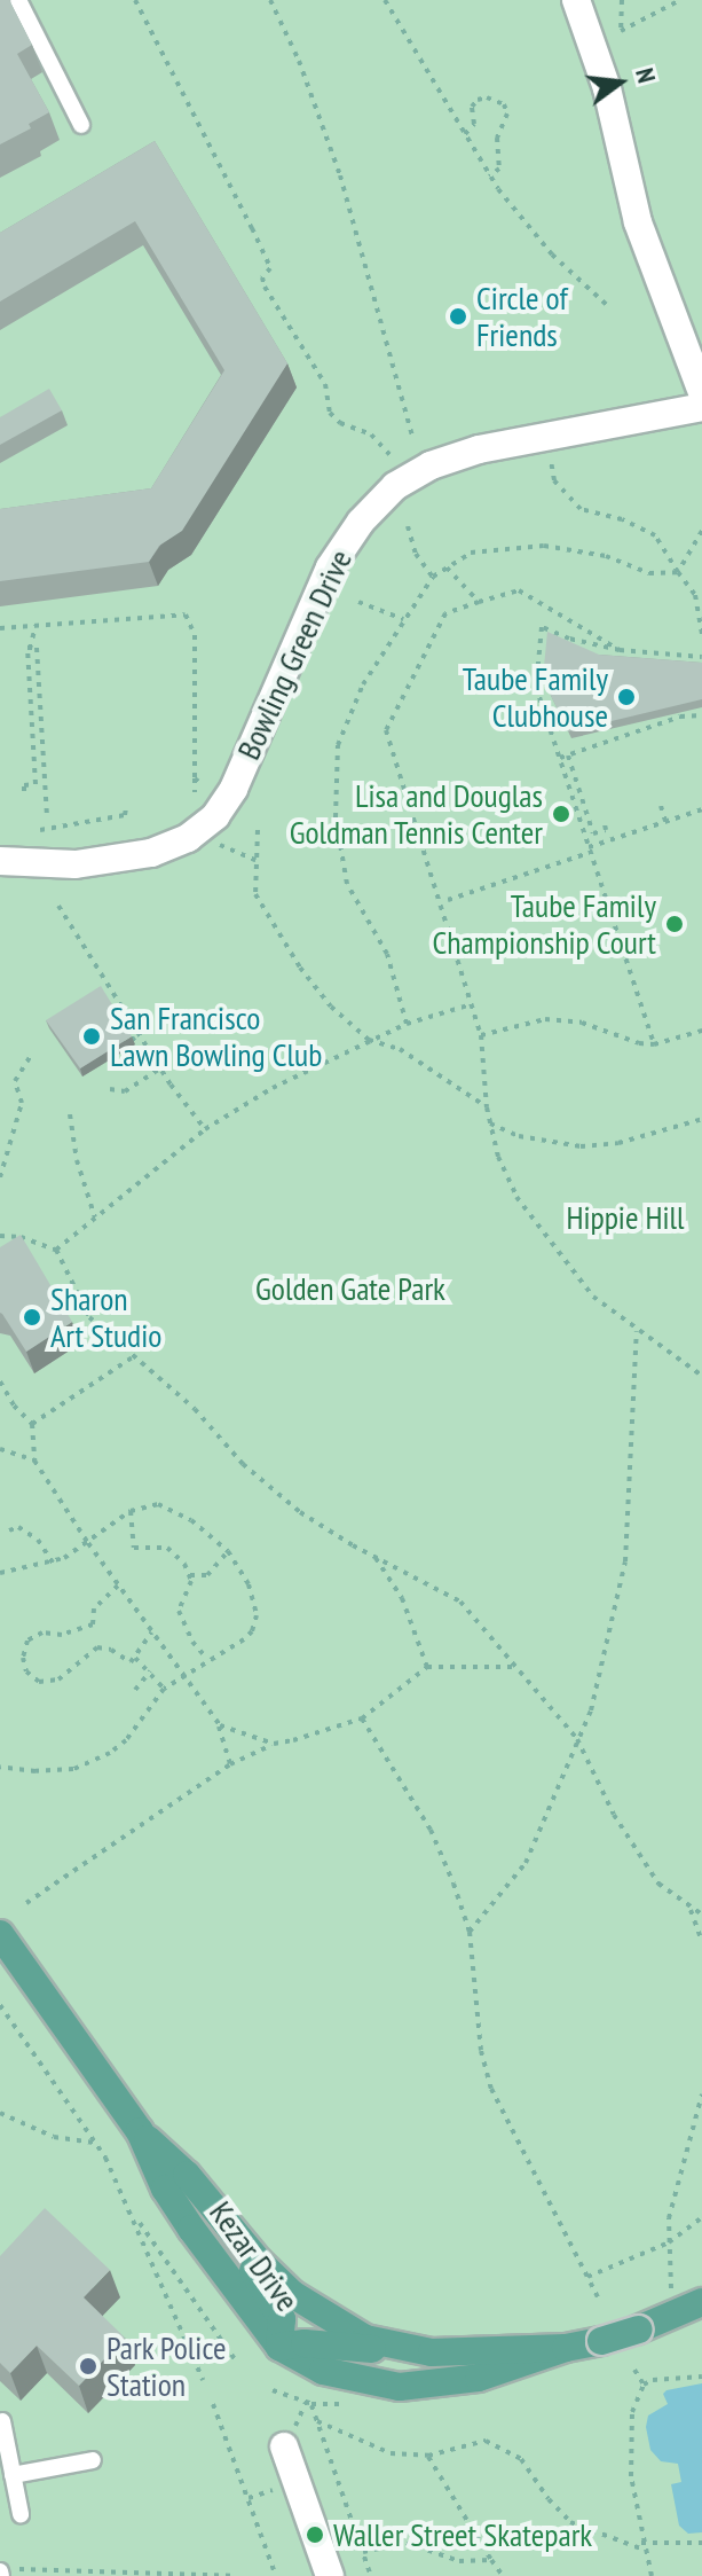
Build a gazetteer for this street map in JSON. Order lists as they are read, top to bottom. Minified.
{"streets":{"main road":["Kezar Drive"],"street":["Bowling Green Drive"]},"parks":["Hippie Hill","Golden Gate Park"],"places":["Circle of Friends","Taube Family Clubhouse","Lisa and Douglas Goldman Tennis Center","Taube Family Championship Court","San Francisco Lawn Bowling Club","Sharon Art Studio","Park Police Station","Waller Street Skatepark"],"north":"right"}
